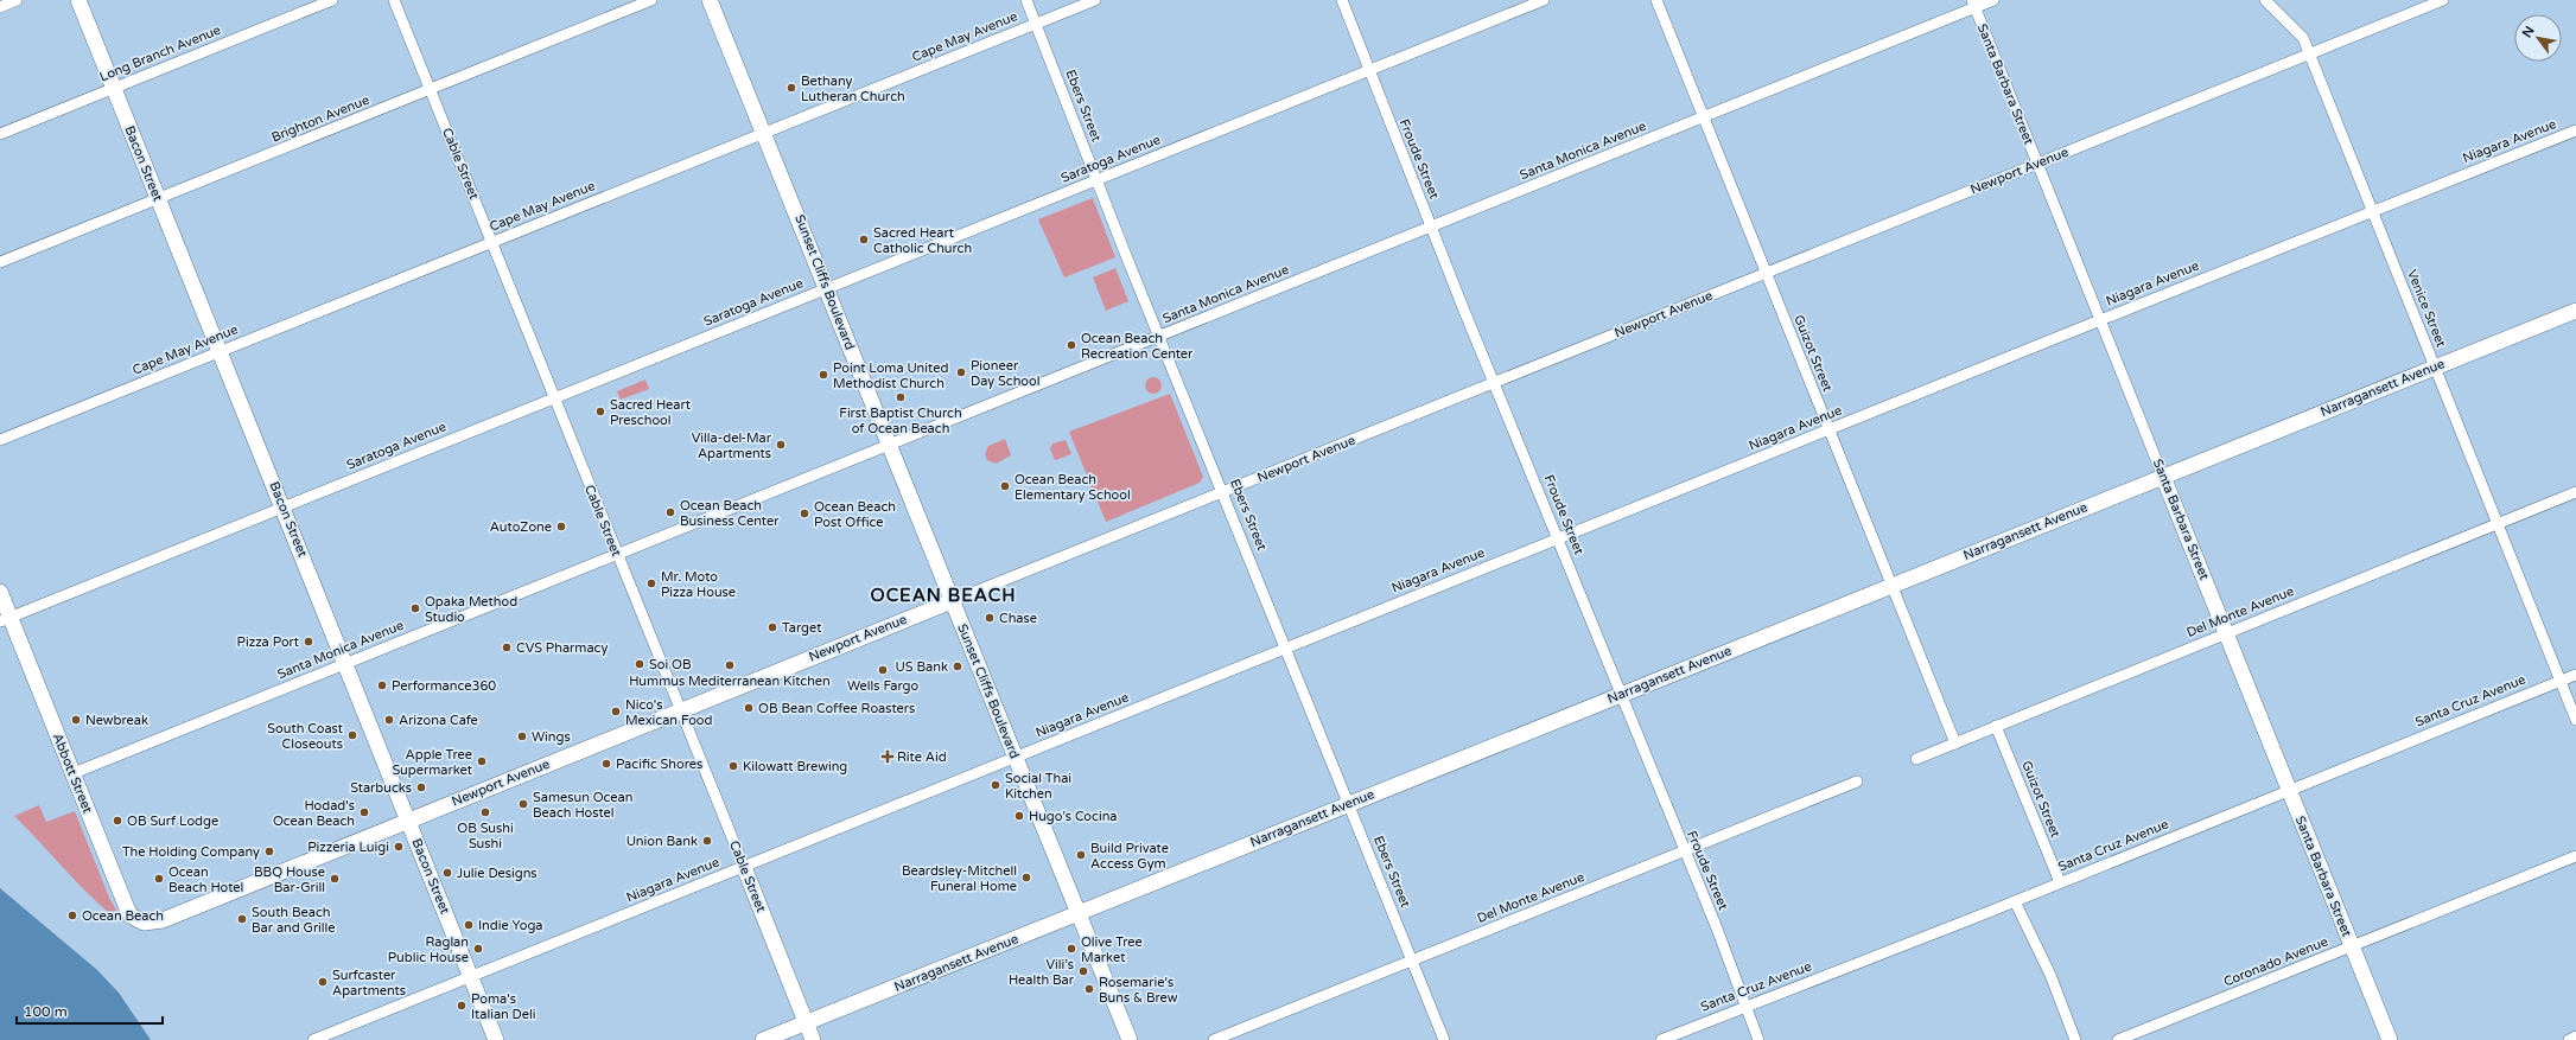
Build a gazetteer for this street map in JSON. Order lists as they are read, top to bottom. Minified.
{"streets":{"street":["Cape May Avenue","Long Branch Avenue","Santa Barbara Street","Ebers Street","Brighton Avenue","Niagara Avenue","Santa Monica Avenue","Saratoga Avenue","Froude Street","Bacon Street","Cable Street","Newport Avenue","Sunset Cliffs Boulevard","Venice Street","Guizot Street","Narragansett Avenue","Del Monte Avenue","Santa Cruz Avenue","Abbott Street","Coronado Avenue"]},"crossings":[["Cape May Avenue","Ebers Street"],["Cape May Avenue","Bacon Street"],["Cape May Avenue","Cable Street"],["Cape May Avenue","Sunset Cliffs Boulevard"],["Long Branch Avenue","Bacon Street"],["Santa Barbara Street","Niagara Avenue"],["Santa Barbara Street","Santa Monica Avenue"],["Santa Barbara Street","Newport Avenue"],["Santa Barbara Street","Narragansett Avenue"],["Santa Barbara Street","Del Monte Avenue"],["Santa Barbara Street","Santa Cruz Avenue"],["Santa Barbara Street","Coronado Avenue"],["Ebers Street","Niagara Avenue"],["Ebers Street","Santa Monica Avenue"],["Ebers Street","Saratoga Avenue"],["Ebers Street","Newport Avenue"],["Ebers Street","Narragansett Avenue"],["Ebers Street","Del Monte Avenue"],["Brighton Avenue","Bacon Street"],["Brighton Avenue","Cable Street"],["Niagara Avenue","Froude Street"],["Niagara Avenue","Bacon Street"],["Niagara Avenue","Cable Street"],["Niagara Avenue","Sunset Cliffs Boulevard"],["Niagara Avenue","Venice Street"],["Niagara Avenue","Guizot Street"],["Santa Monica Avenue","Froude Street"],["Santa Monica Avenue","Bacon Street"],["Santa Monica Avenue","Cable Street"],["Santa Monica Avenue","Sunset Cliffs Boulevard"],["Santa Monica Avenue","Guizot Street"],["Santa Monica Avenue","Abbott Street"],["Saratoga Avenue","Froude Street"],["Saratoga Avenue","Bacon Street"],["Saratoga Avenue","Cable Street"],["Saratoga Avenue","Sunset Cliffs Boulevard"],["Saratoga Avenue","Abbott Street"],["Froude Street","Newport Avenue"],["Froude Street","Narragansett Avenue"],["Froude Street","Del Monte Avenue"],["Froude Street","Santa Cruz Avenue"],["Bacon Street","Newport Avenue"],["Cable Street","Newport Avenue"],["Cable Street","Narragansett Avenue"],["Newport Avenue","Sunset Cliffs Boulevard"],["Newport Avenue","Venice Street"],["Newport Avenue","Guizot Street"],["Newport Avenue","Abbott Street"],["Sunset Cliffs Boulevard","Narragansett Avenue"],["Venice Street","Narragansett Avenue"],["Venice Street","Del Monte Avenue"],["Venice Street","Santa Cruz Avenue"],["Guizot Street","Narragansett Avenue"],["Guizot Street","Del Monte Avenue"],["Guizot Street","Santa Cruz Avenue"]],"districts":["OCEAN BEACH"],"places":{"other":["Bethany Lutheran Church","Sacred Heart Catholic Church","Ocean Beach Recreation Center","Pioneer Day School","Point Loma United Methodist Church","First Baptist Church of Ocean Beach","Sacred Heart Preschool","Villa-del-Mar Apartments","Ocean Beach Elementary School","Ocean Beach Business Center","Ocean Beach Post Office","AutoZone","Mr. Moto Pizza House","Opaka Method Studio","Chase","Target","Pizza Port","CVS Pharmacy","Soi OB","Hummus Mediterranean Kitchen","US Bank","Wells Fargo","Performance360","OB Bean Coffee Roasters","Nico's Mexican Food","Newbreak","Arizona Cafe","South Coast Closeouts","Wings","Apple Tree Supermarket","Pacific Shores","Kilowatt Brewing","Social Thai Kitchen","Starbucks","Samesun Ocean Beach Hostel","Hodad's Ocean Beach","OB Sushi Sushi","Hugo’s Cocina","OB Surf Lodge","Union Bank","Pizzeria Luigi","The Holding Company","Build Private Access Gym","Julie Designs","Beardsley-Mitchell Funeral Home","Ocean Beach Hotel","BBQ House Bar-Grill","Ocean Beach","South Beach Bar and Grille","Indie Yoga","Raglan Public House","Olive Tree Market","Vili’s Health Bar","Surfcaster Apartments","Rosemarie's Buns & Brew","Poma's Italian Deli"],"health":["Rite Aid"]},"scale_bar":"100 m","north":"top left"}
